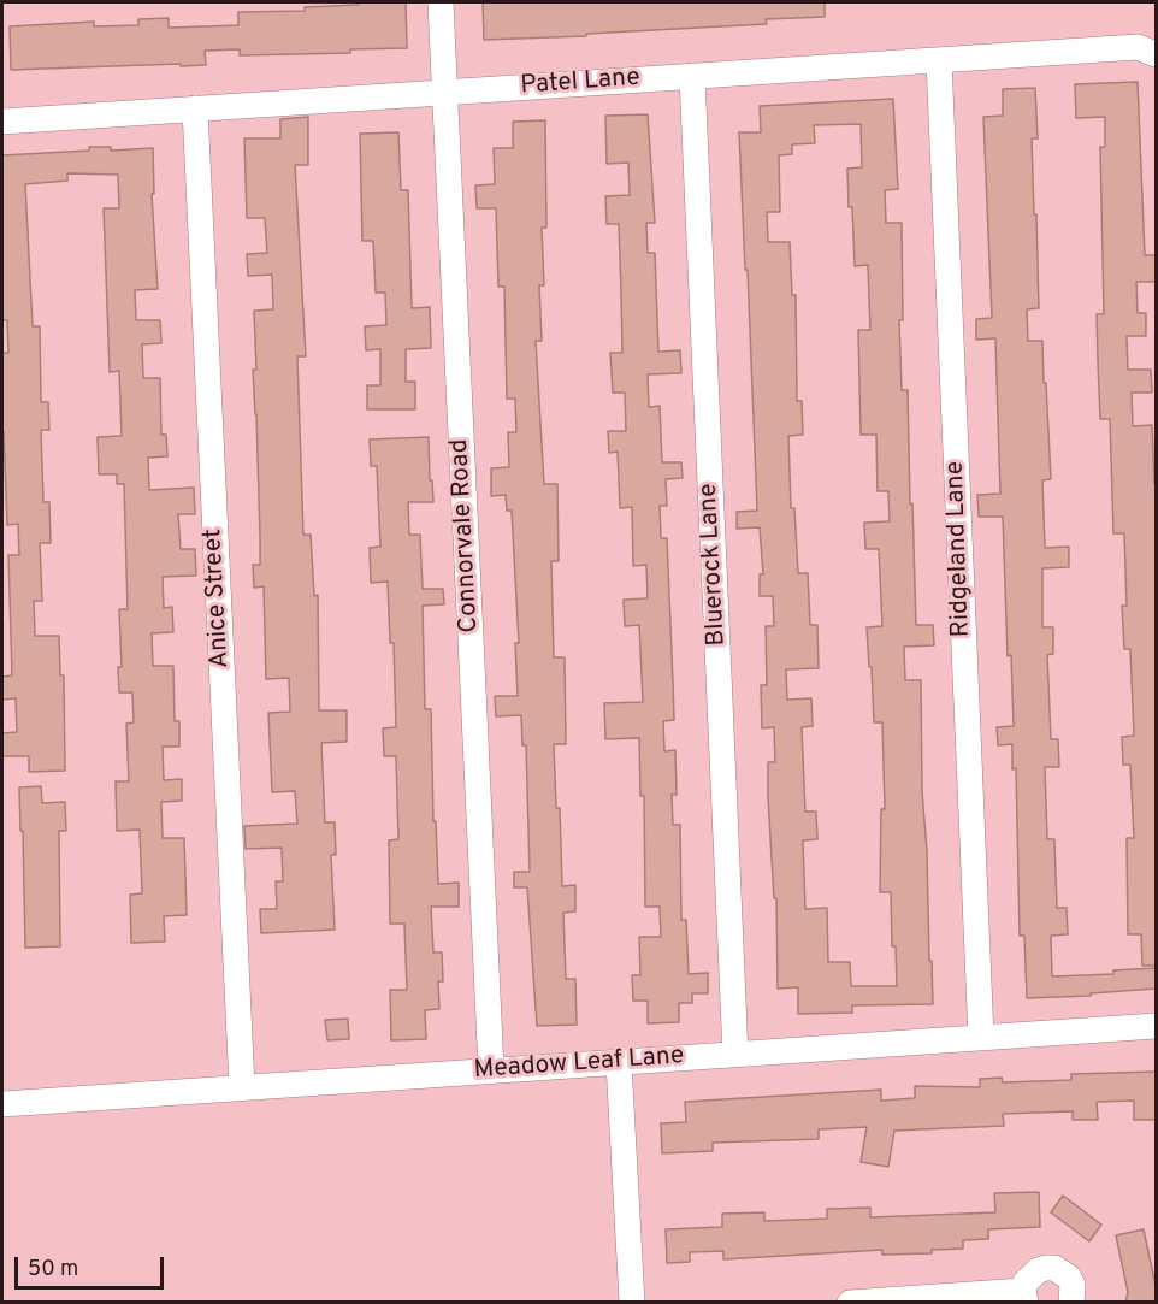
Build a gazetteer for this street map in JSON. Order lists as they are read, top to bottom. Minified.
{"streets":{"street":["Patel Lane","Connorvale Road","Ridgeland Lane","Bluerock Lane","Anice Street","Meadow Leaf Lane"]},"crossings":[["Patel Lane","Connorvale Road"],["Patel Lane","Ridgeland Lane"],["Patel Lane","Bluerock Lane"],["Patel Lane","Anice Street"],["Connorvale Road","Meadow Leaf Lane"],["Ridgeland Lane","Meadow Leaf Lane"],["Bluerock Lane","Meadow Leaf Lane"],["Anice Street","Meadow Leaf Lane"]],"scale_bar":"50 m"}
